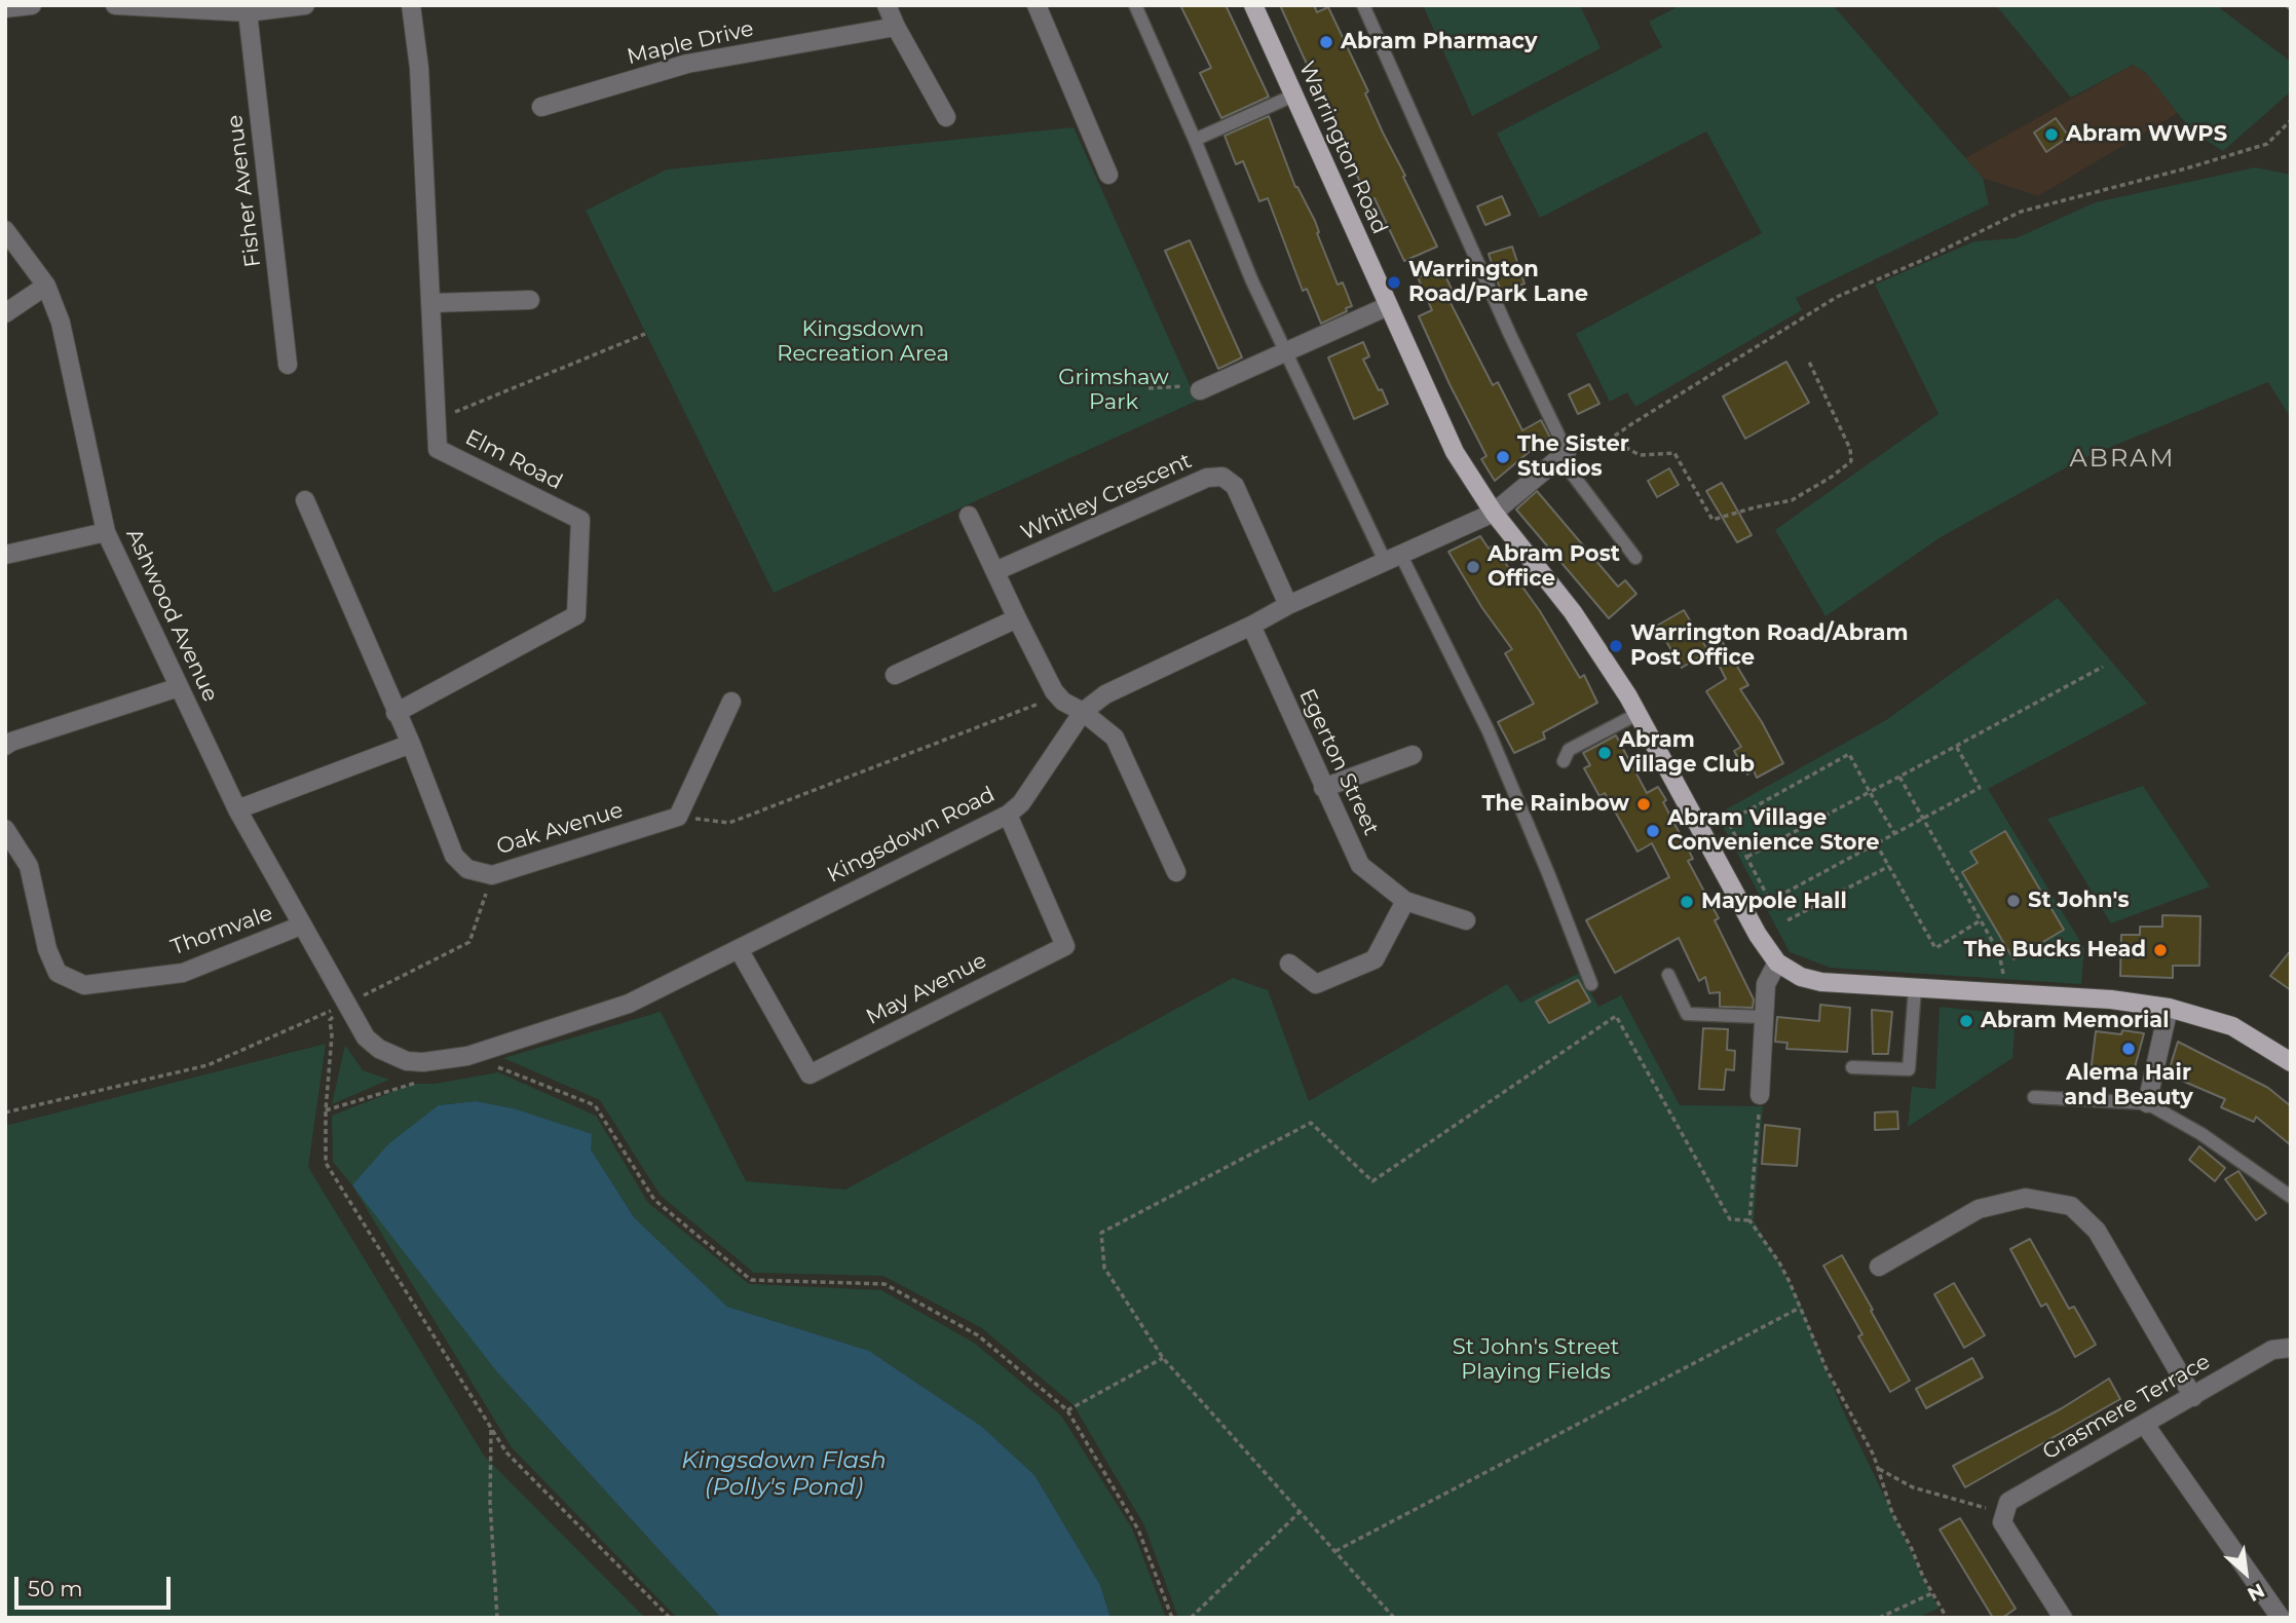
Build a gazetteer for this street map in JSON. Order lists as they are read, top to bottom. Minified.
{"streets":{"main road":["Warrington Road"],"street":["Maple Drive","Fisher Avenue","Elm Road","Whitley Crescent","Ashwood Avenue","Egerton Street","Oak Avenue","Kingsdown Road","Thornvale","May Avenue","Grasmere Terrace"]},"crossings":[["Warrington Road","Kingsdown Road"],["Elm Road","Oak Avenue"],["Whitley Crescent","Kingsdown Road"],["Ashwood Avenue","Kingsdown Road"],["Ashwood Avenue","Thornvale"],["Egerton Street","Kingsdown Road"],["Kingsdown Road","May Avenue"]],"districts":["ABRAM"],"water":["Kingsdown Flash (Polly's Pond)"],"parks":["Kingsdown Recreation Area","Grimshaw Park","St John's Street Playing Fields"],"places":["Abram Pharmacy","Abram WWPS","Warrington Road/Park Lane","The Sister Studios","Abram Post Office","Warrington Road/Abram Post Office","Abram Village Club","The Rainbow","Abram Village Convenience Store","St John's","Maypole Hall","The Bucks Head","Abram Memorial","Alema Hair and Beauty"],"scale_bar":"50 m","north":"bottom right"}
